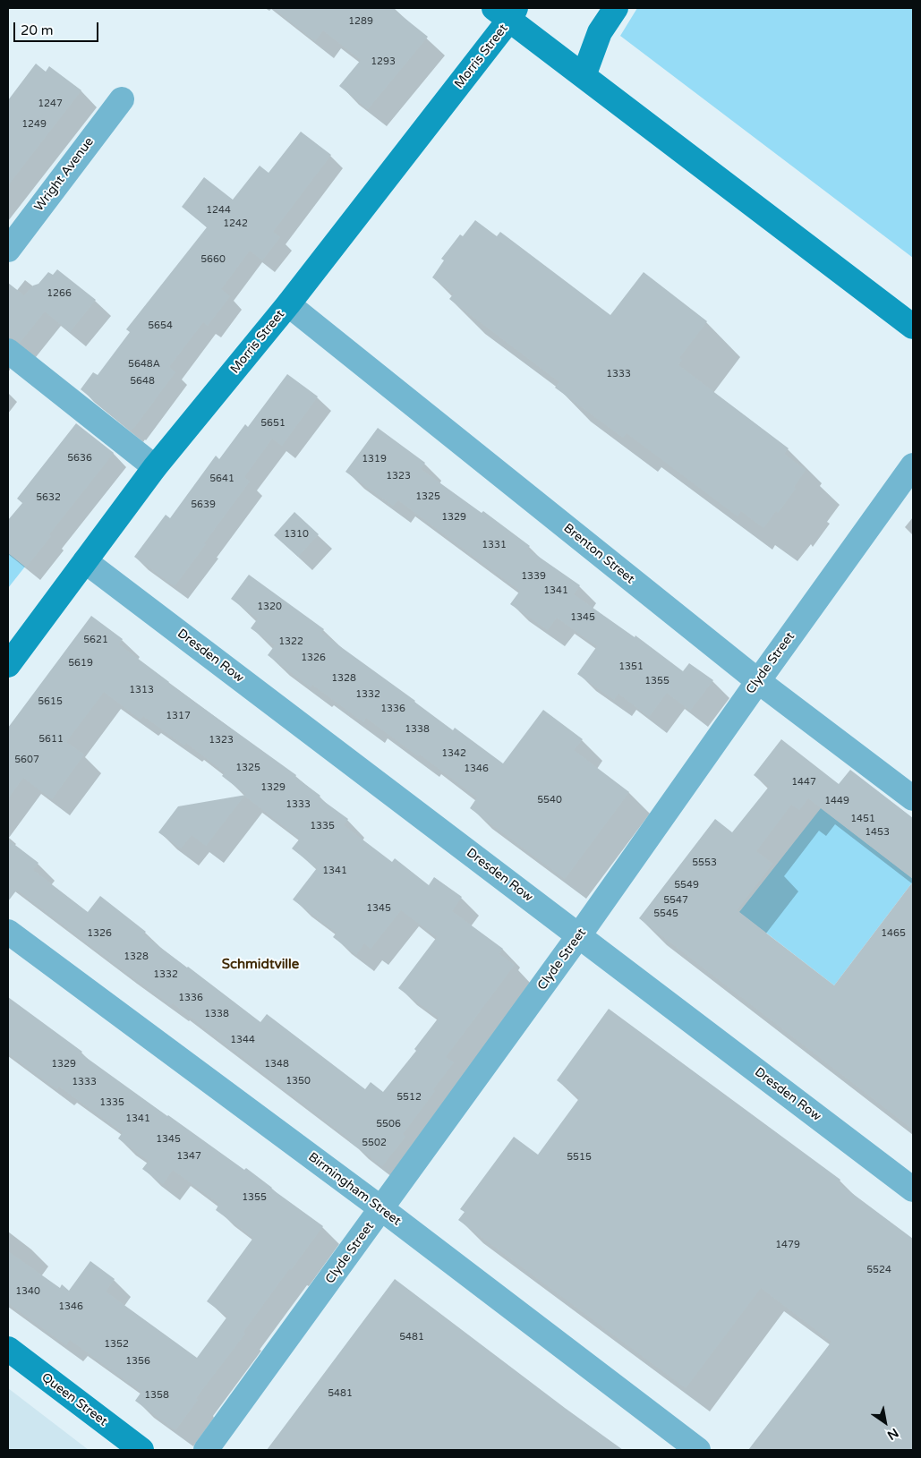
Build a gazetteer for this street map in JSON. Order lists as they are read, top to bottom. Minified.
{"streets":{"street":["Morris Street","Wright Avenue","Brenton Street","Dresden Row","Clyde Street","Birmingham Street","Queen Street"]},"crossings":[["Morris Street","Brenton Street"],["Morris Street","Dresden Row"],["Brenton Street","Clyde Street"],["Dresden Row","Clyde Street"],["Clyde Street","Birmingham Street"]],"districts":["Schmidtville"],"house_numbers":["1289","1293","1247","1249","1244","1242","5660","1266","5654","5648A","1333","5648","5651","5636","1319","1323","5641","1325","5632","5639","1329","1310","1331","1339","1341","1320","1345","5621","1322","1326","5619","1351","1328","1355","1313","1332","5615","1336","1317","1338","5611","1323","1342","5607","1325","1346","1447","1329","5540","1449","1333","1451","1335","1453","5553","1341","5549","5547","1345","5545","1326","1465","1328","1332","1336","1338","1344","1329","1348","1350","1333","5512","1335","1341","5506","1345","5502","1347","5515","1355","1479","5524","1340","1346","5481","1352","1356","5481","1358"],"scale_bar":"20 m","north":"bottom right"}
